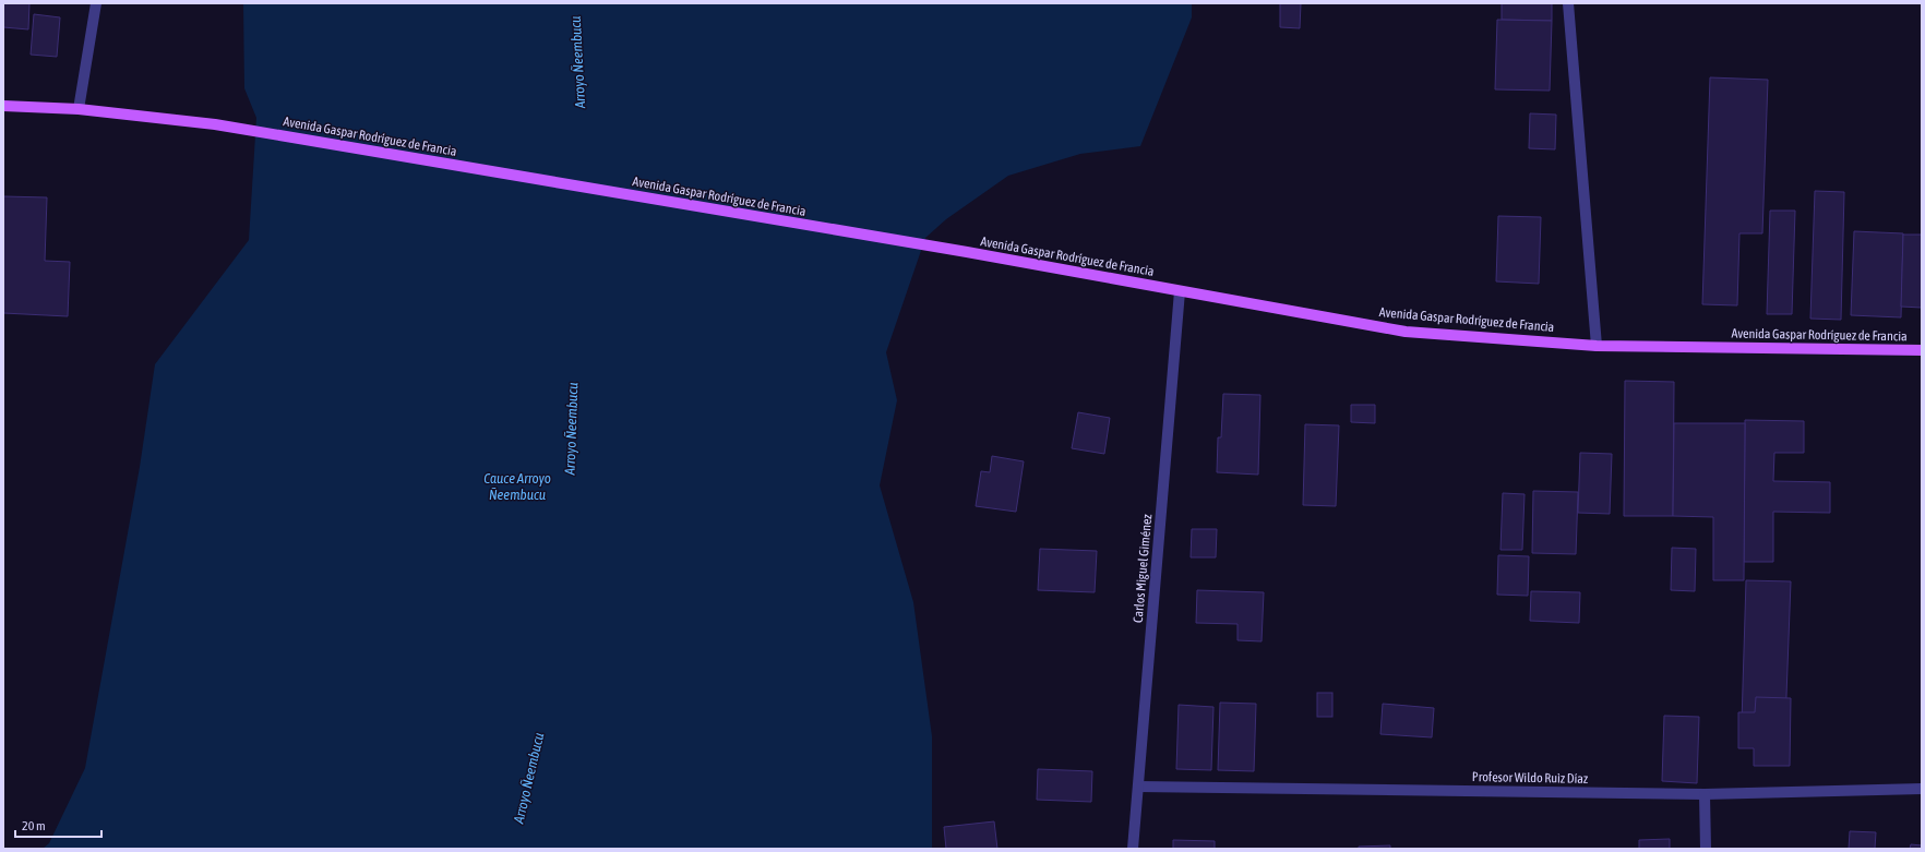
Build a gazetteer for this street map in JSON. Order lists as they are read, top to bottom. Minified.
{"streets":{"main road":["Avenida Gaspar Rodríguez de Francia"],"street":["Carlos Miguel Giménez","Profesor Wildo Ruìz Díaz"]},"crossings":[["Avenida Gaspar Rodríguez de Francia","Carlos Miguel Giménez"],["Carlos Miguel Giménez","Profesor Wildo Ruìz Díaz"]],"water":["Arroyo Ñeembucu","Cauce Arroyo Ñeembucu"],"scale_bar":"20 m"}
